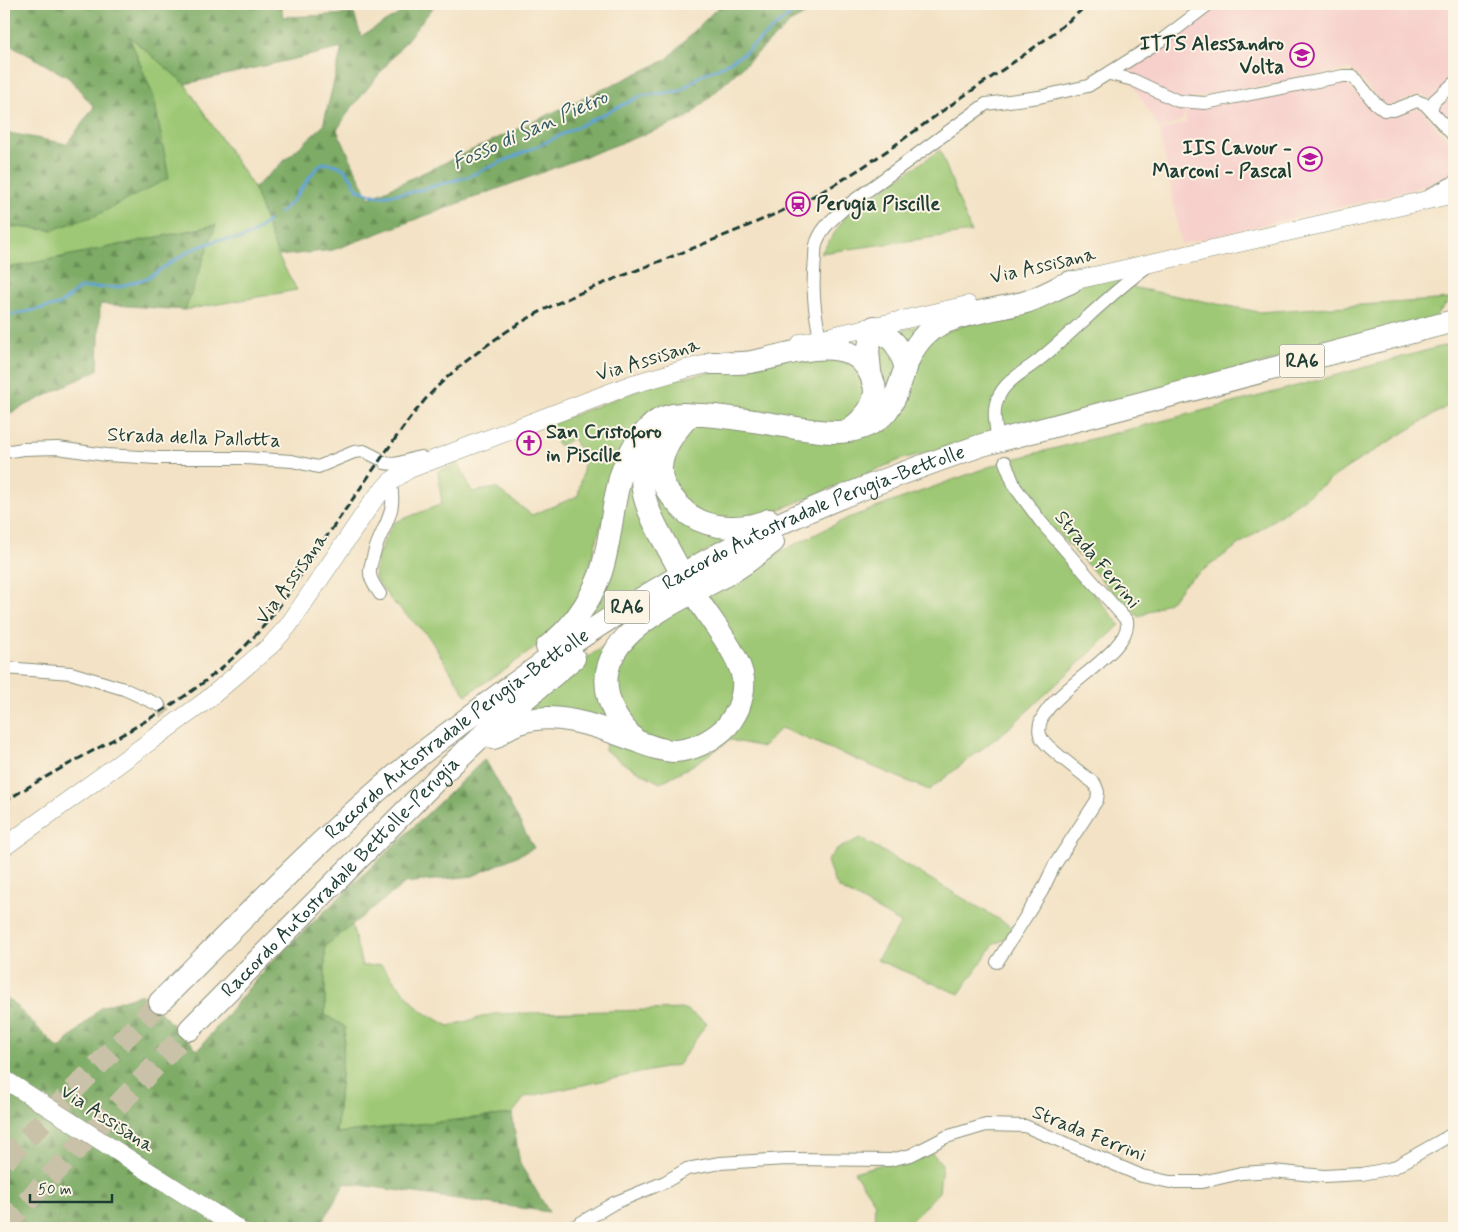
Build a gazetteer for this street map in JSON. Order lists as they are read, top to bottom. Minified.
{"streets":{"highway":["RA6","Raccordo Autostradale Perugia-Bettolle","Raccordo Autostradale Bettolle-Perugia"],"main road":["Via Assisana"],"street":["Strada della Pallotta","Strada Ferrini"]},"crossings":[["Via Assisana","Strada della Pallotta"],["RA6","Raccordo Autostradale Perugia-Bettolle"],["Raccordo Autostradale Perugia-Bettolle","Raccordo Autostradale Bettolle-Perugia"]],"water":["Fosso di San Pietro"],"places":{"school or university":["ITTS Alessandro Volta","IIS Cavour - Marconi - Pascal"],"station":["Perugia Piscille"],"church":["San Cristoforo in Piscille"]},"scale_bar":"50 m"}
